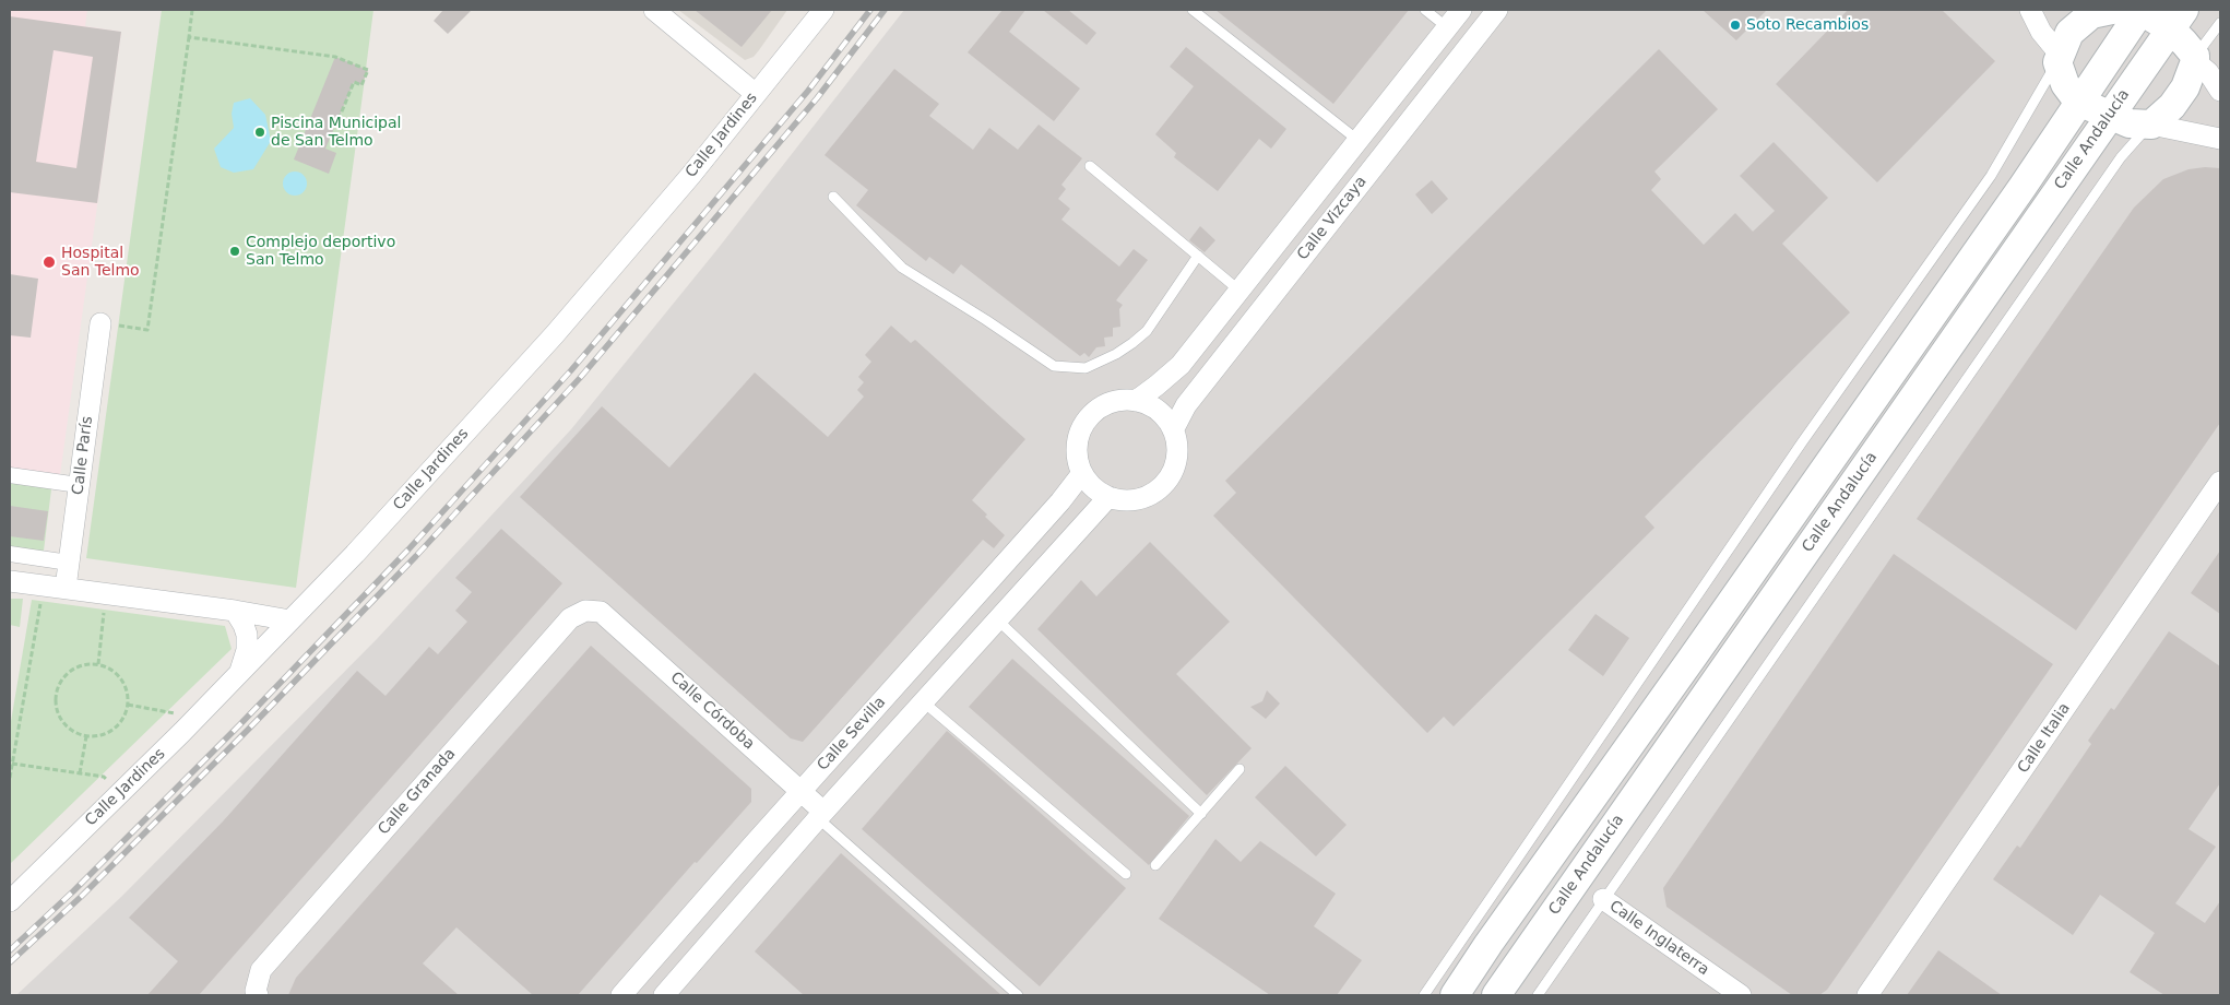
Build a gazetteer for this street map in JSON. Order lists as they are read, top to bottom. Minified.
{"streets":{"main road":["Calle Andalucía"],"street":["Calle Jardines","Calle Vizcaya","Calle París","Calle Córdoba","Calle Sevilla","Calle Italia","Calle Granada","Calle Inglaterra"]},"crossings":[["Calle Vizcaya","Calle Sevilla"],["Calle Córdoba","Calle Sevilla"],["Calle Córdoba","Calle Granada"]],"places":["Soto Recambios","Piscina Municipal de San Telmo","Complejo deportivo San Telmo","Hospital San Telmo"]}
